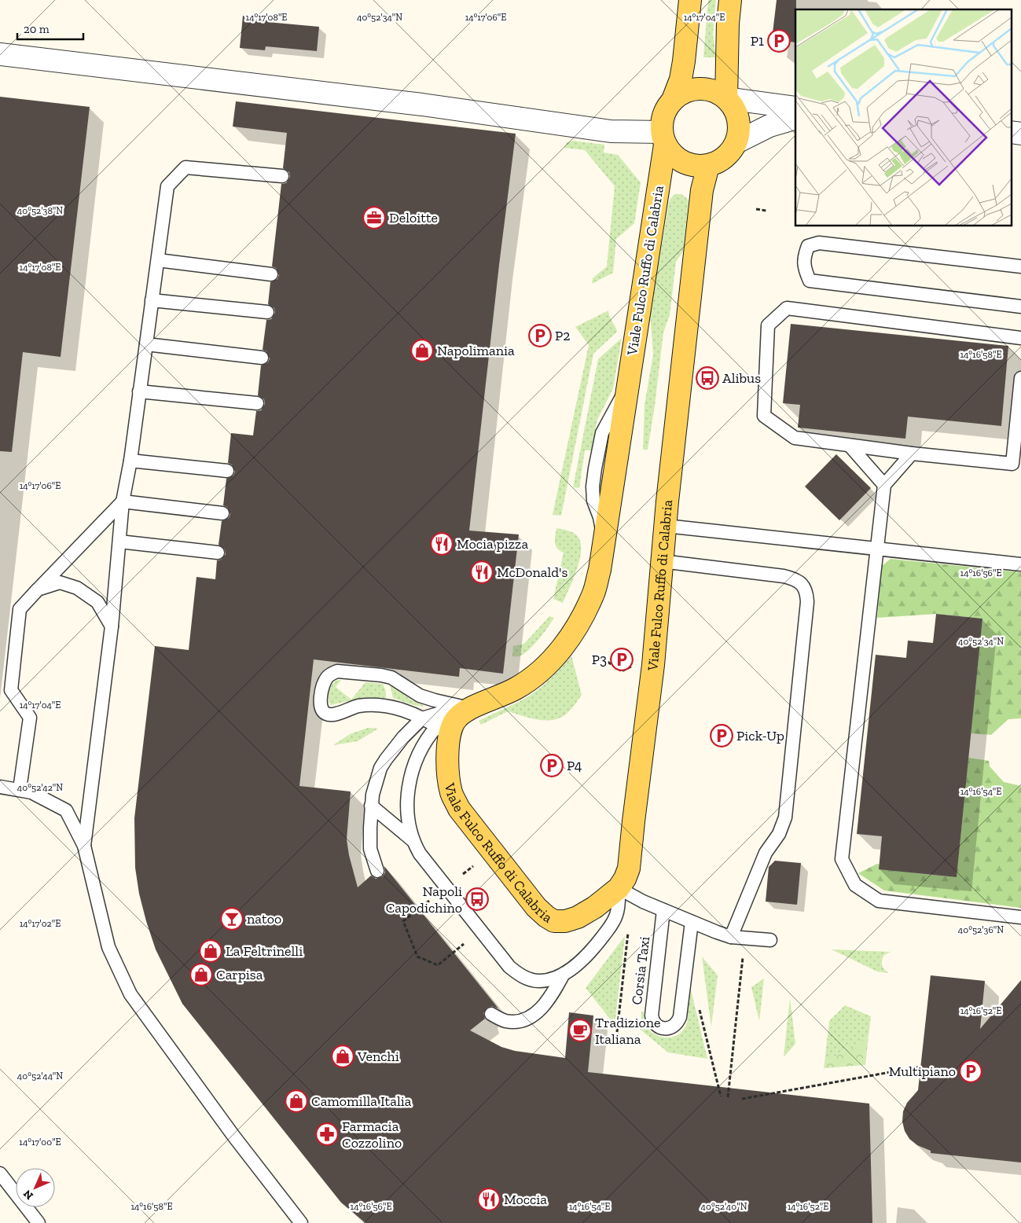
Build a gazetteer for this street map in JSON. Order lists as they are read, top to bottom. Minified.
{"streets":{"main road":["Viale Fulco Ruffo di Calabria"],"lane":["Corsia Taxi"]},"places":{"parking":["P1","P2","P3","Pick-Up","P4","Multipiano"],"office":["Deloitte"],"shop":["Napolimania","La Feltrinelli","Carpisa","Venchi","Camomilla Italia"],"bus stop":["Alibus","Napoli Capodichino"],"restaurant":["Mocia pizza","McDonald's","Moccia"],"bar":["natoo"],"cafe":["Tradizione Italiana"],"pharmacy":["Farmacia Cozzolino"]},"scale_bar":"20 m","north":"bottom left","coordinates":["14°17'08\"E","40°52'34\"N","14°17'06\"E","14°17'04\"E","40°52'38\"N","14°16'58\"E","14°16'56\"E","40°52'42\"N","14°16'54\"E","14°17'02\"E","40°52'36\"N","14°16'52\"E","40°52'44\"N","14°17'00\"E","40°52'40\"N"]}
